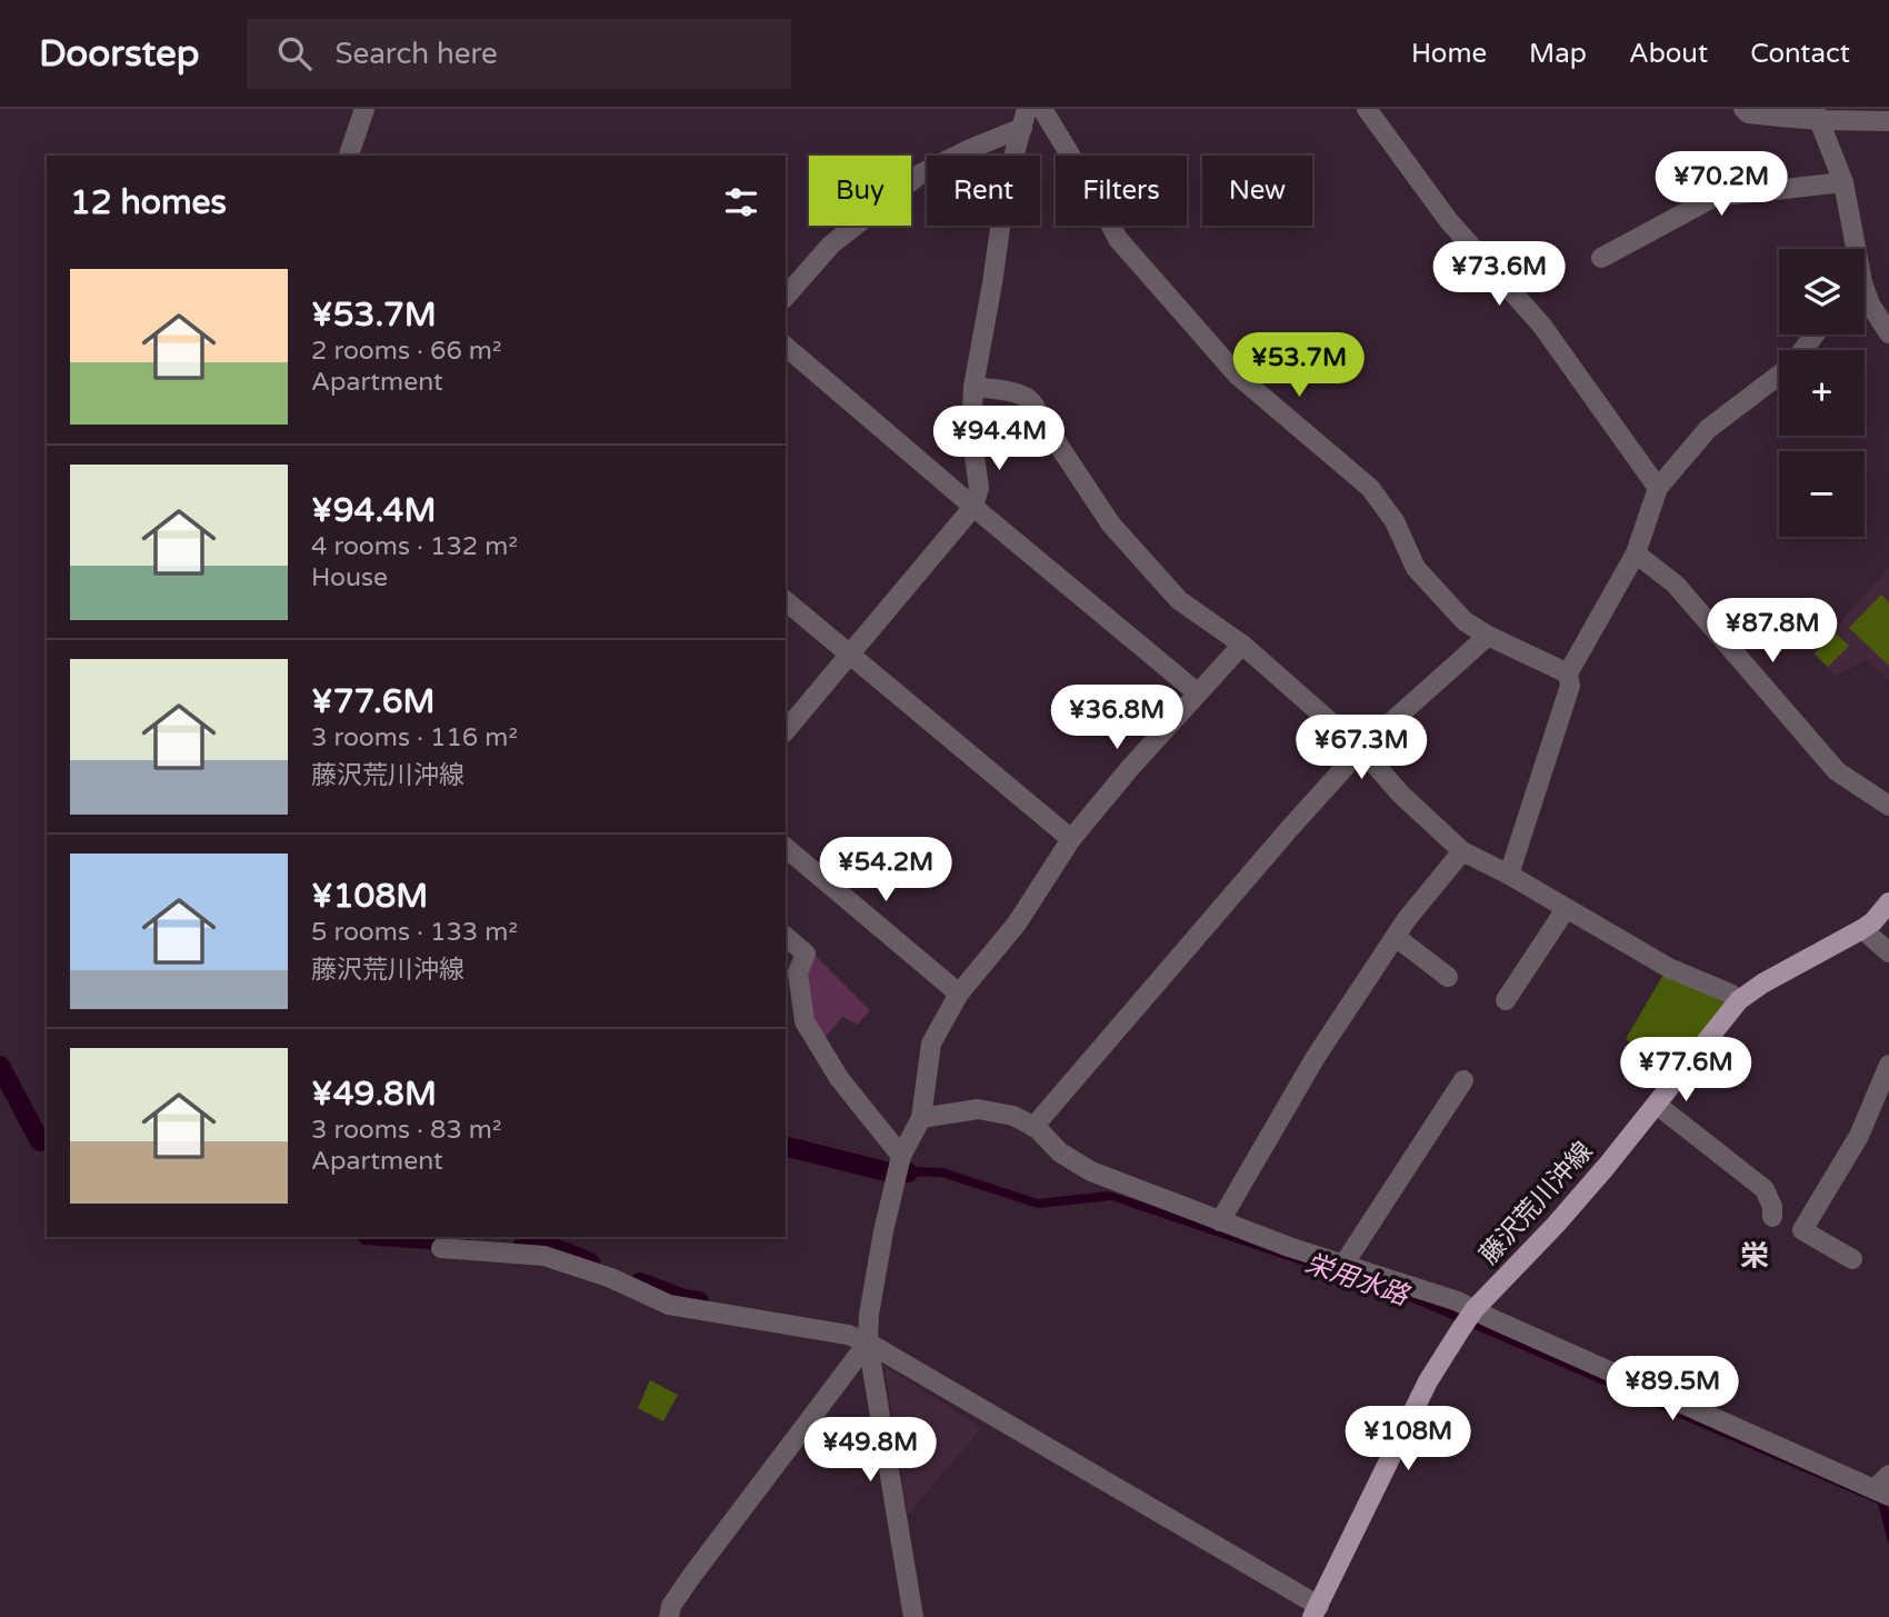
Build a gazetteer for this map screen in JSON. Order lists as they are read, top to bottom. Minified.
{"streets":{"main road":["藤沢荒川沖線"]},"districts":["栄"],"water":["栄用水路"],"page":{"header":"Doorstep","search":"Search here","nav":["Home","Map","About","Contact"],"price":["¥70.2M","¥73.6M","¥53.7M","¥94.4M","¥87.8M","¥36.8M","¥67.3M","¥54.2M","¥77.6M","¥89.5M","¥108M","¥49.8M"],"chip":["Buy","Rent","Filters","New"],"heading":"12 homes","map_buttons":["+","−"],"list":[{"name":"¥53.7M","note":"2 rooms · 66 m² · Apartment"},{"name":"¥94.4M","note":"4 rooms · 132 m² · House"},{"name":"¥77.6M","note":"3 rooms · 116 m² · 藤沢荒川沖線"},{"name":"¥108M","note":"5 rooms · 133 m² · 藤沢荒川沖線"},{"name":"¥49.8M","note":"3 rooms · 83 m² · Apartment"}]}}
